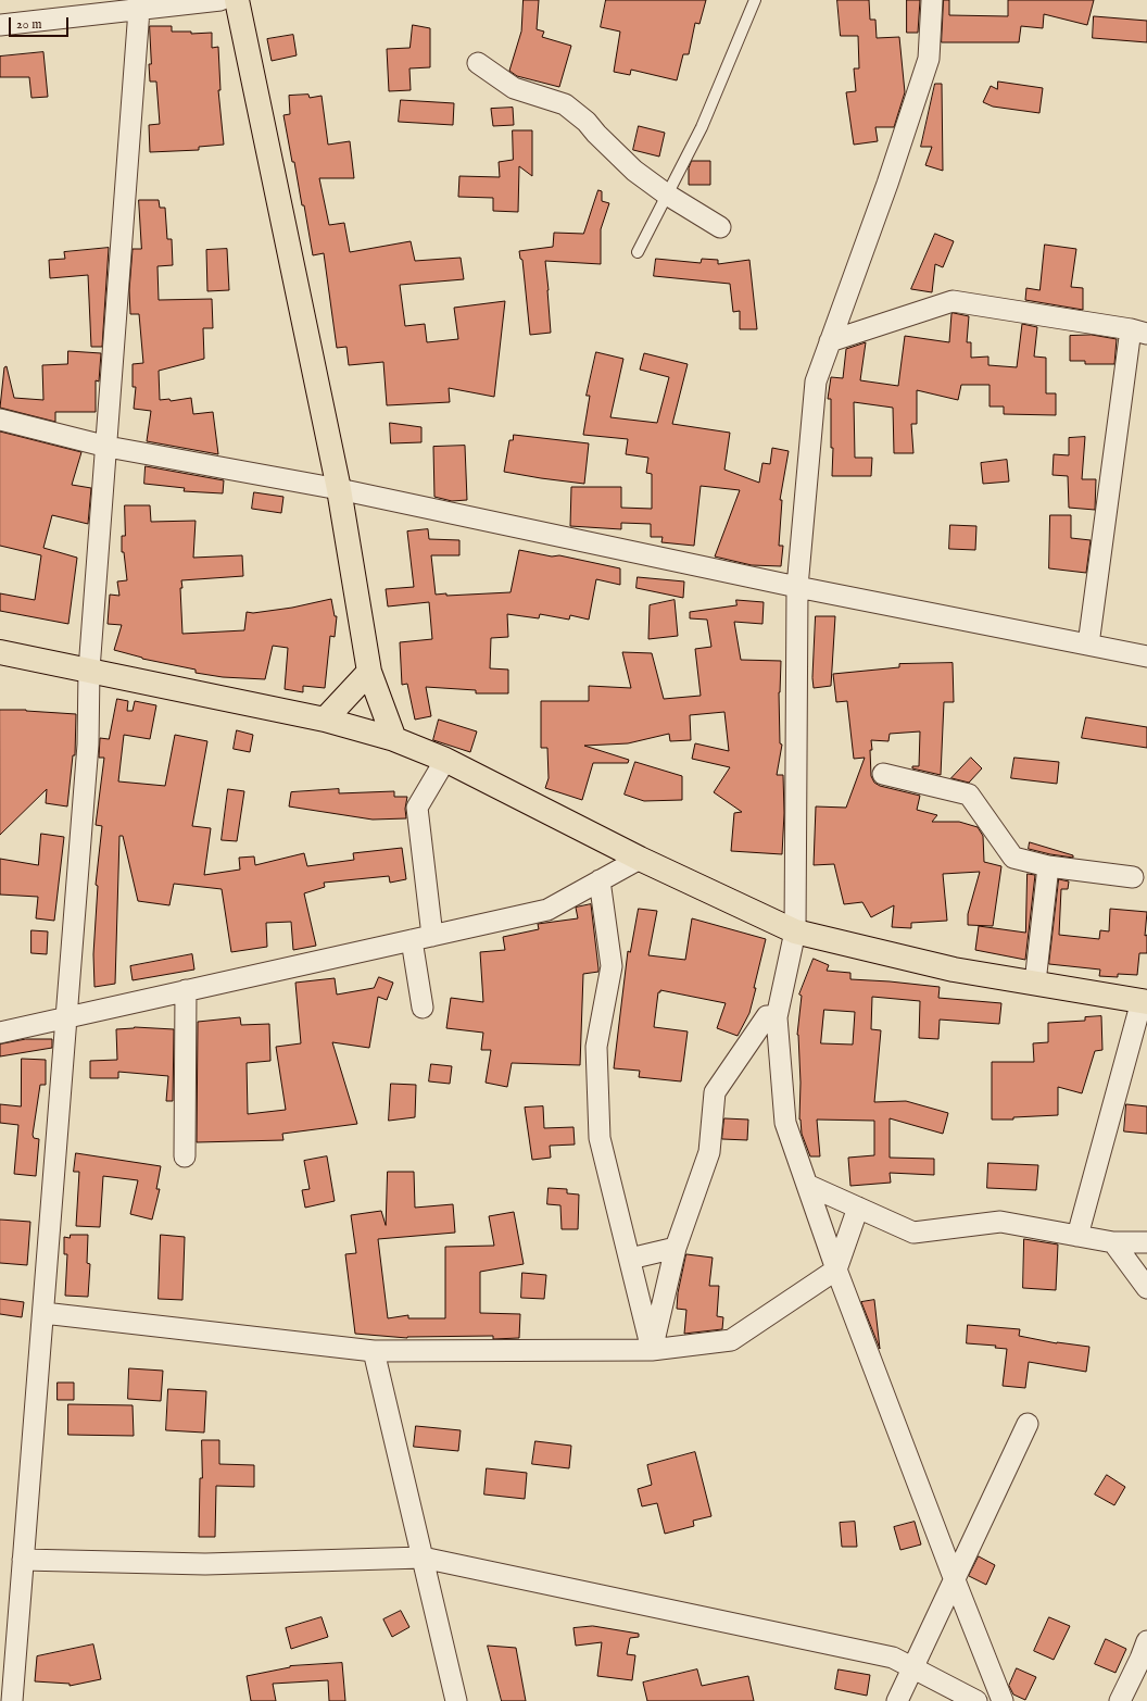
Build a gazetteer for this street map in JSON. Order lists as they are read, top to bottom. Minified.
{"scale_bar":"20 m"}
